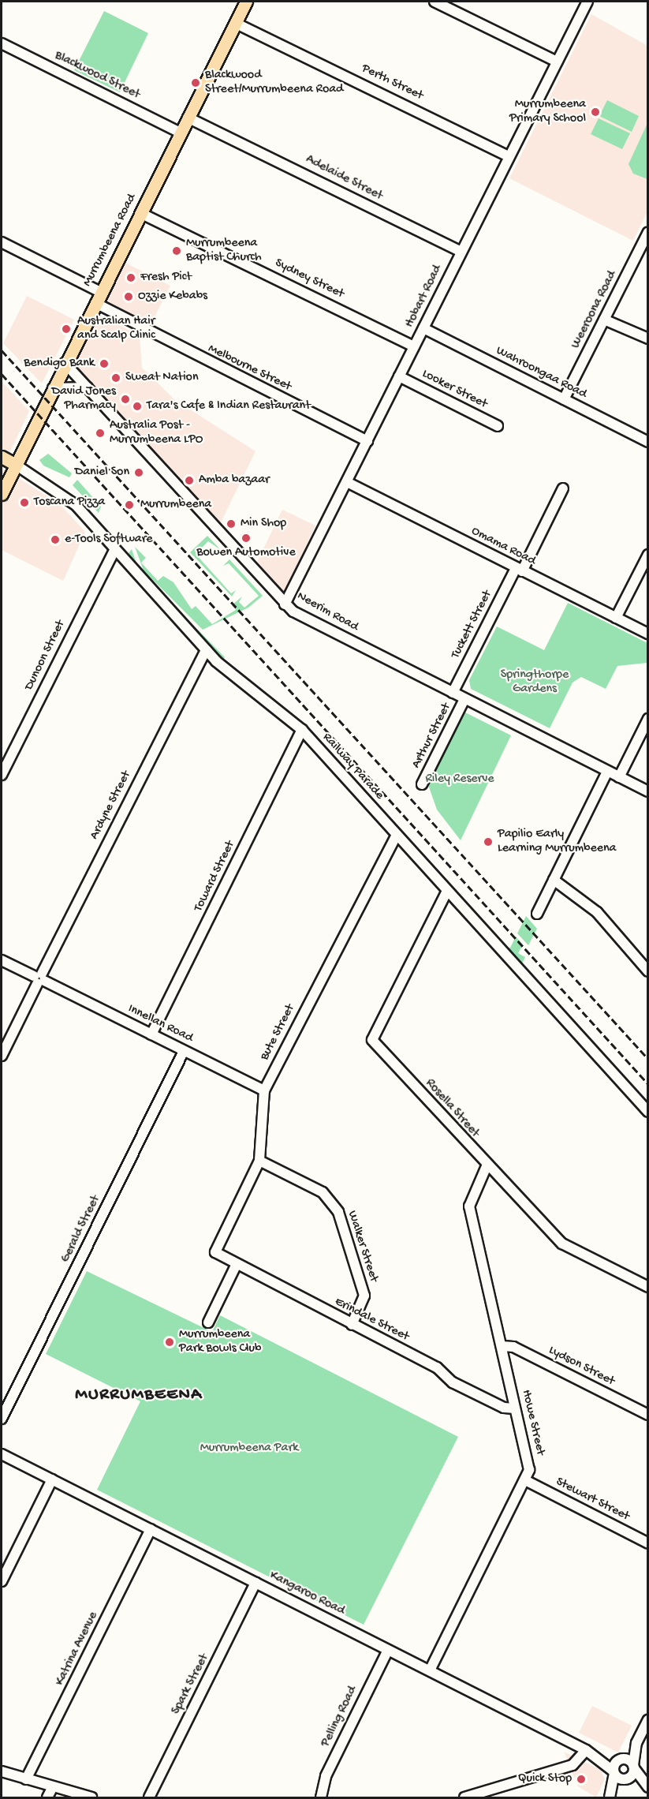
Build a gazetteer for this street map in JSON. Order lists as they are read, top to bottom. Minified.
{"streets":{"main road":["Murrumbeena Road"],"street":["Blackwood Street","Perth Street","Adelaide Street","Sydney Street","Hobart Road","Weeroona Road","Melbourne Street","Wahroongaa Road","Looker Street","Omama Road","Neerim Road","Tuckett Street","Dunoon Street","Arthur Street","Railway Parade","Ardyne Street","Toward Street","Innellan Road","Bute Street","Rosella Street","Gerald Street","Walker Street","Erindale Street","Lydson Street","Howe Street","Stewart Street","Kangaroo Road","Katrina Avenue","Spark Street","Pelling Road"]},"crossings":[["Blackwood Street","Murrumbeena Road"],["Perth Street","Murrumbeena Road"],["Perth Street","Hobart Road"],["Adelaide Street","Murrumbeena Road"],["Adelaide Street","Hobart Road"],["Murrumbeena Road","Sydney Street"],["Murrumbeena Road","Melbourne Street"],["Murrumbeena Road","Neerim Road"],["Murrumbeena Road","Railway Parade"],["Sydney Street","Hobart Road"],["Hobart Road","Melbourne Street"],["Hobart Road","Wahroongaa Road"],["Hobart Road","Looker Street"],["Hobart Road","Omama Road"],["Hobart Road","Neerim Road"],["Weeroona Road","Wahroongaa Road"],["Omama Road","Tuckett Street"],["Neerim Road","Tuckett Street"],["Neerim Road","Arthur Street"],["Dunoon Street","Railway Parade"],["Railway Parade","Ardyne Street"],["Railway Parade","Toward Street"],["Railway Parade","Bute Street"],["Railway Parade","Rosella Street"],["Ardyne Street","Innellan Road"],["Toward Street","Innellan Road"],["Innellan Road","Bute Street"],["Innellan Road","Gerald Street"],["Bute Street","Walker Street"],["Bute Street","Erindale Street"],["Rosella Street","Howe Street"],["Walker Street","Erindale Street"],["Erindale Street","Howe Street"],["Lydson Street","Howe Street"],["Howe Street","Stewart Street"],["Howe Street","Kangaroo Road"],["Kangaroo Road","Katrina Avenue"],["Kangaroo Road","Spark Street"],["Kangaroo Road","Pelling Road"]],"districts":["MURRUMBEENA"],"parks":["Springthorpe Gardens","Riley Reserve","Murrumbeena Park"],"places":["Blackwood Street/Murrumbeena Road","Murrumbeena Primary School","Murrumbeena Baptist Church","Fresh Pict","Ozzie Kebabs","Australian Hair and Scalp Clinic","Bendigo Bank","Sweat Nation","David Jones Pharmacy","Tara's Cafe & Indian Restaurant","Australia Post - Murrumbeena LPO","Daniel Son","Amba bazaar","Toscana Pizza","Murrumbeena","Min Shop","Bowen Automotive","e-Tools Software","Papilio Early Learning Murrumbeena","Murrumbeena Park Bowls Club","Quick Stop"]}
